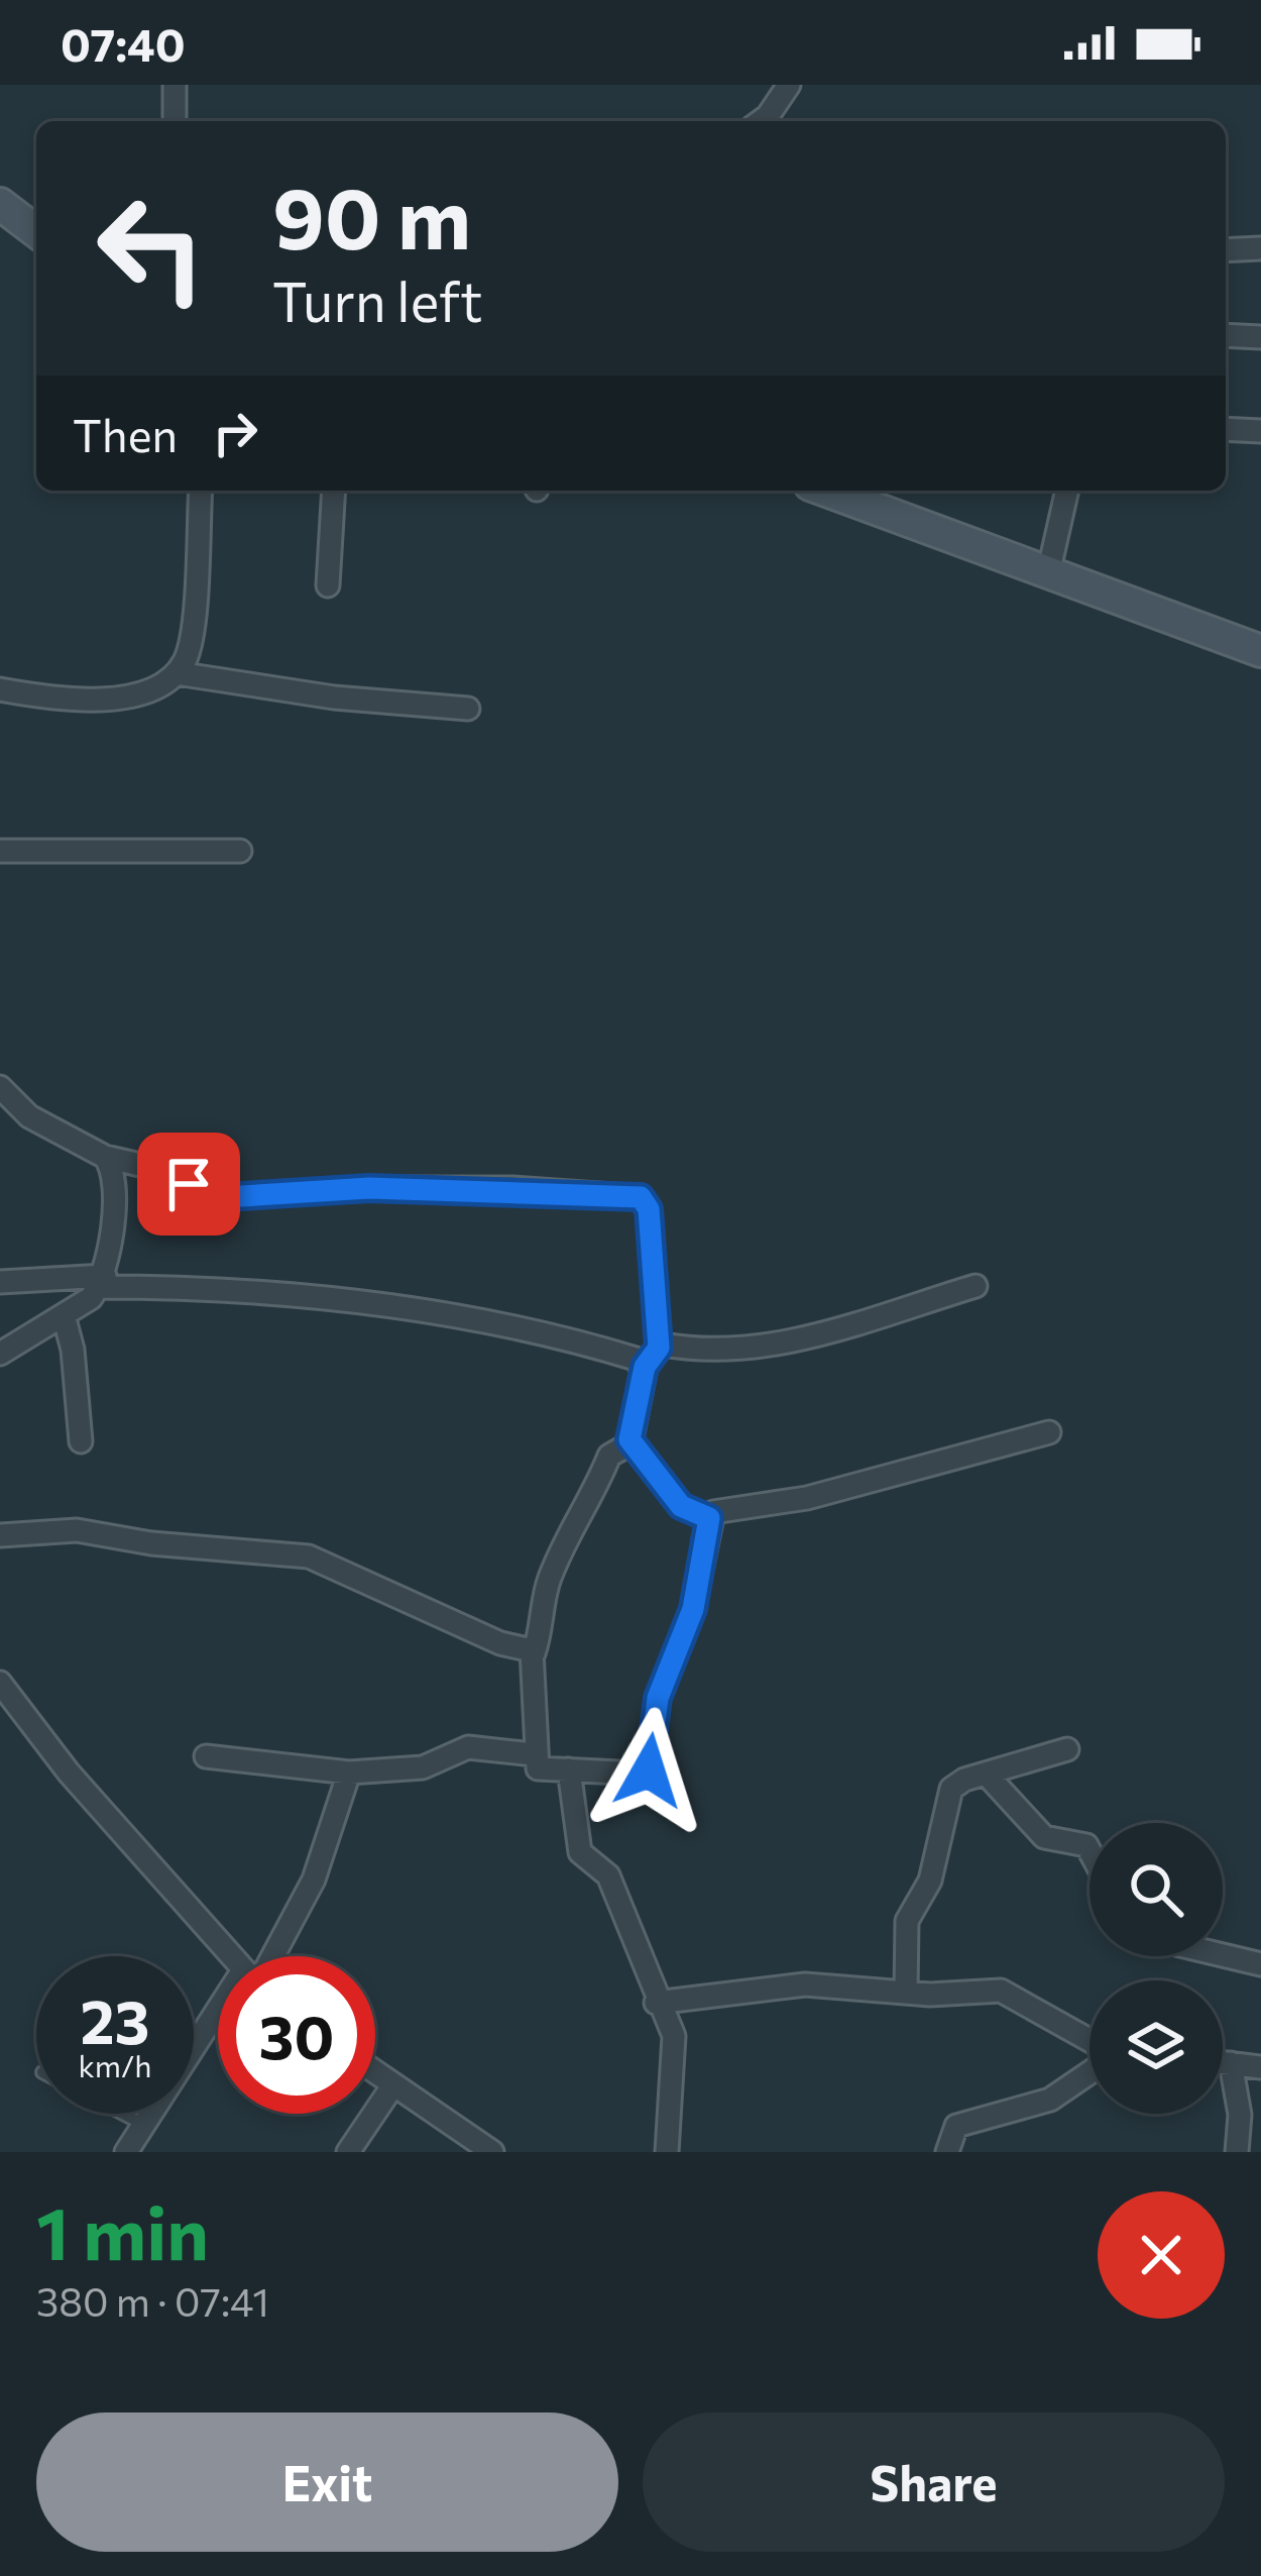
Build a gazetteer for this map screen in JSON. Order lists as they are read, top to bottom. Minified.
{"page":{"status":"07:40","turn":["90 m","Turn left"],"then":"Then","speed":"23 km/h","limit":"30","heading":["1 min","380 m · 07:41"],"buttons":["Exit","Share"]}}
